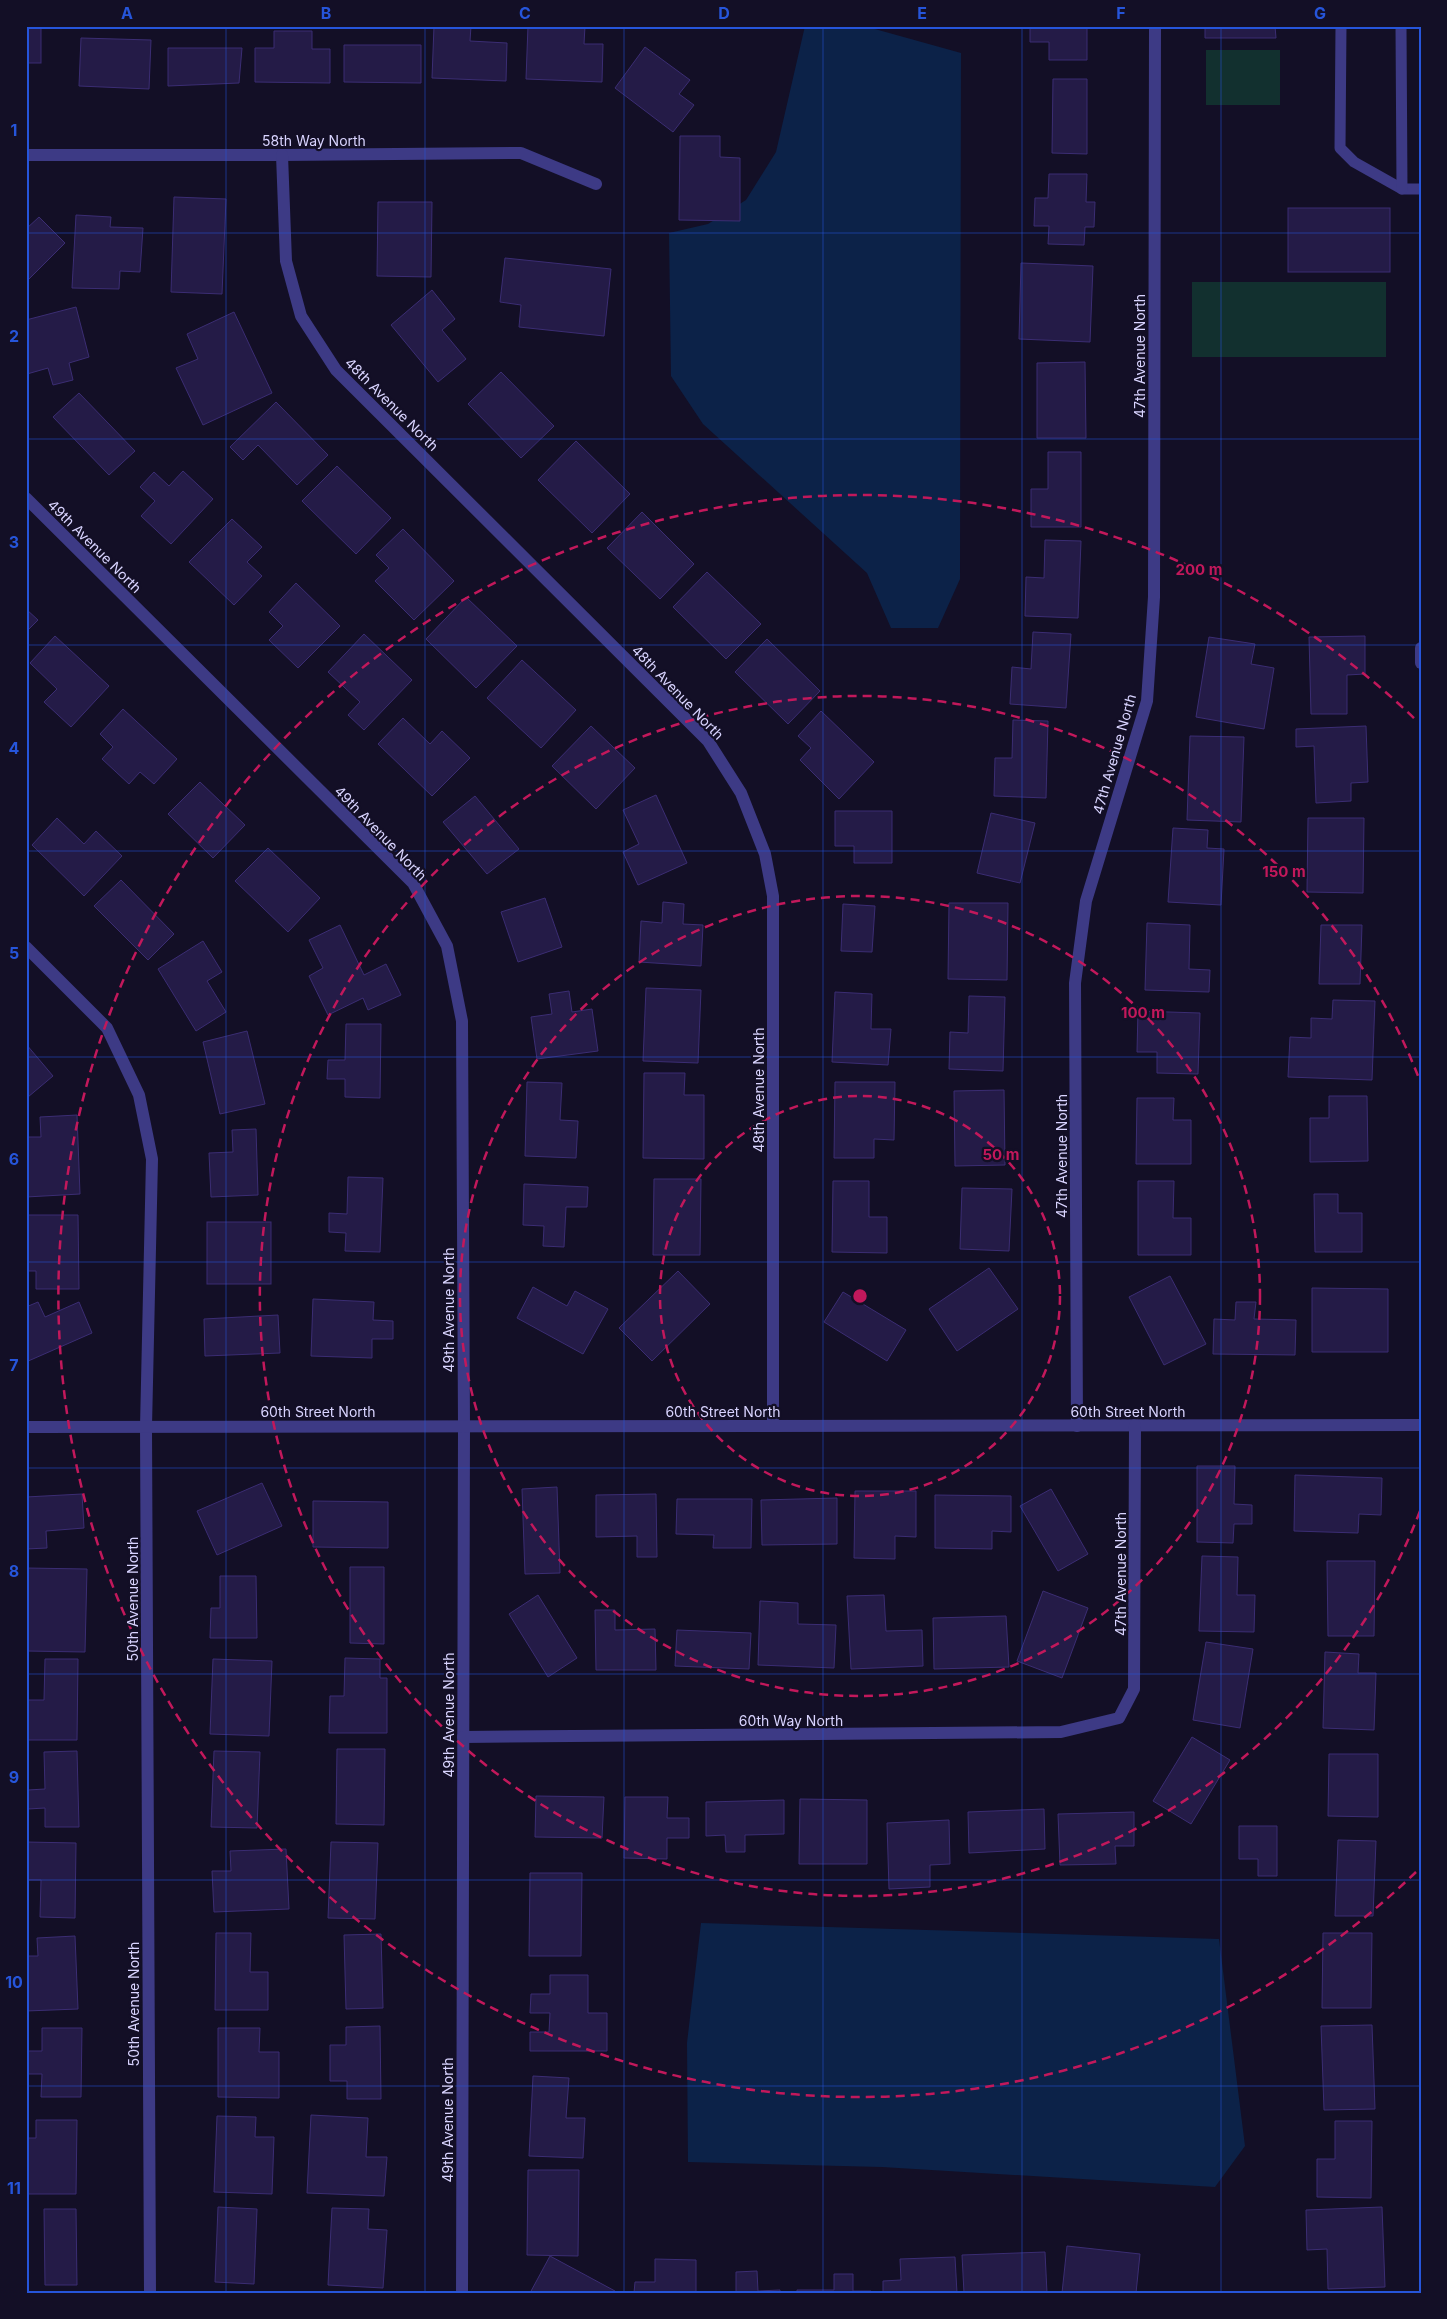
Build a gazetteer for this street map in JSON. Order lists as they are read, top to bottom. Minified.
{"streets":{"street":["58th Way North","47th Avenue North","48th Avenue North","49th Avenue North","60th Street North","50th Avenue North","60th Way North"]},"crossings":[["58th Way North","48th Avenue North"],["47th Avenue North","60th Street North"],["47th Avenue North","60th Way North"],["48th Avenue North","60th Street North"],["49th Avenue North","60th Street North"],["49th Avenue North","60th Way North"],["60th Street North","50th Avenue North"]],"grid":{"columns":["A","B","C","D","E","F","G"],"rows":["1","2","3","4","5","6","7","8","9","10","11"]},"rings":["200 m","150 m","100 m","50 m"]}
